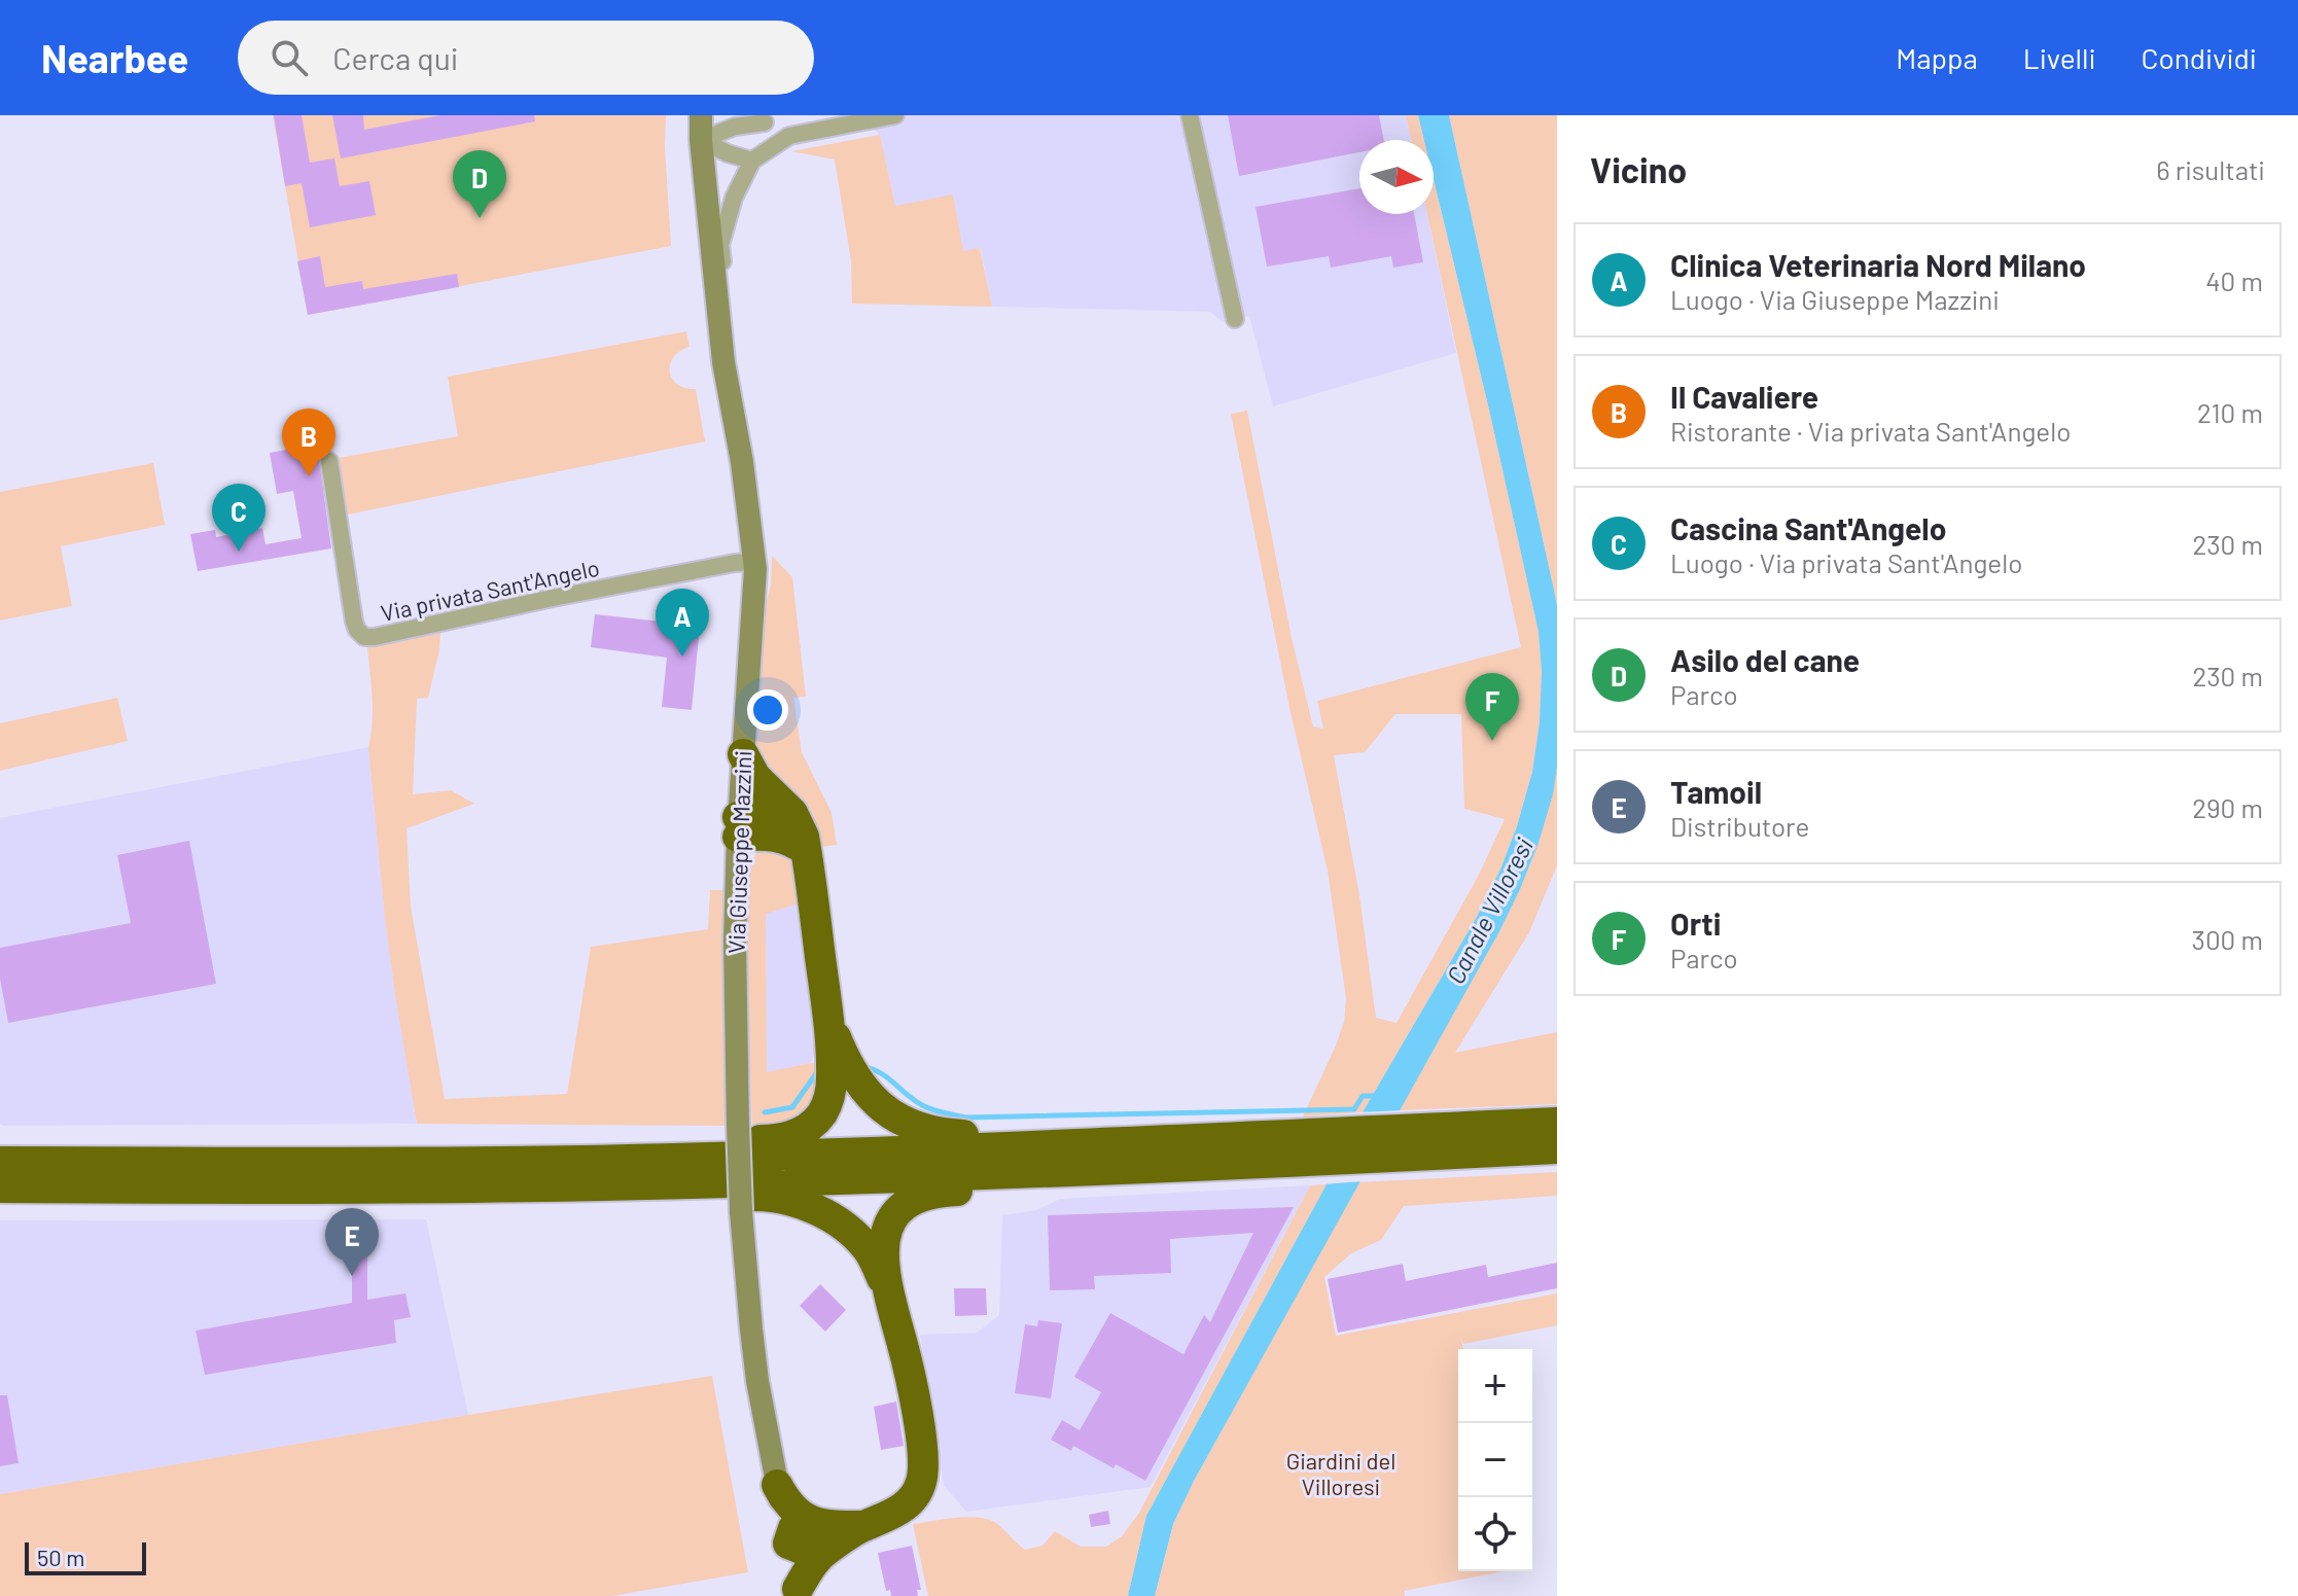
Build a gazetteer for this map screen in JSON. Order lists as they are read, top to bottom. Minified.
{"streets":{"street":["Via privata Sant'Angelo","Via Giuseppe Mazzini"]},"crossings":[["Via privata Sant'Angelo","Via Giuseppe Mazzini"]],"water":["Canale Villoresi"],"parks":["Giardini del Villoresi"],"scale_bar":"50 m","north":"right","page":{"header":"Nearbee","search":"Cerca qui","nav":["Mappa","Livelli","Condividi"],"heading":["Vicino","6 risultati"],"pins":["D","B","C","A","F","E"],"list":[{"mark":"A","name":"Clinica Veterinaria Nord Milano","note":"Luogo · Via Giuseppe Mazzini","value":"40 m"},{"mark":"B","name":"Il Cavaliere","note":"Ristorante · Via privata Sant'Angelo","value":"210 m"},{"mark":"C","name":"Cascina Sant'Angelo","note":"Luogo · Via privata Sant'Angelo","value":"230 m"},{"mark":"D","name":"Asilo del cane","note":"Parco","value":"230 m"},{"mark":"E","name":"Tamoil","note":"Distributore","value":"290 m"},{"mark":"F","name":"Orti","note":"Parco","value":"300 m"}],"map_buttons":["+","−"],"scale":"50 m"}}
